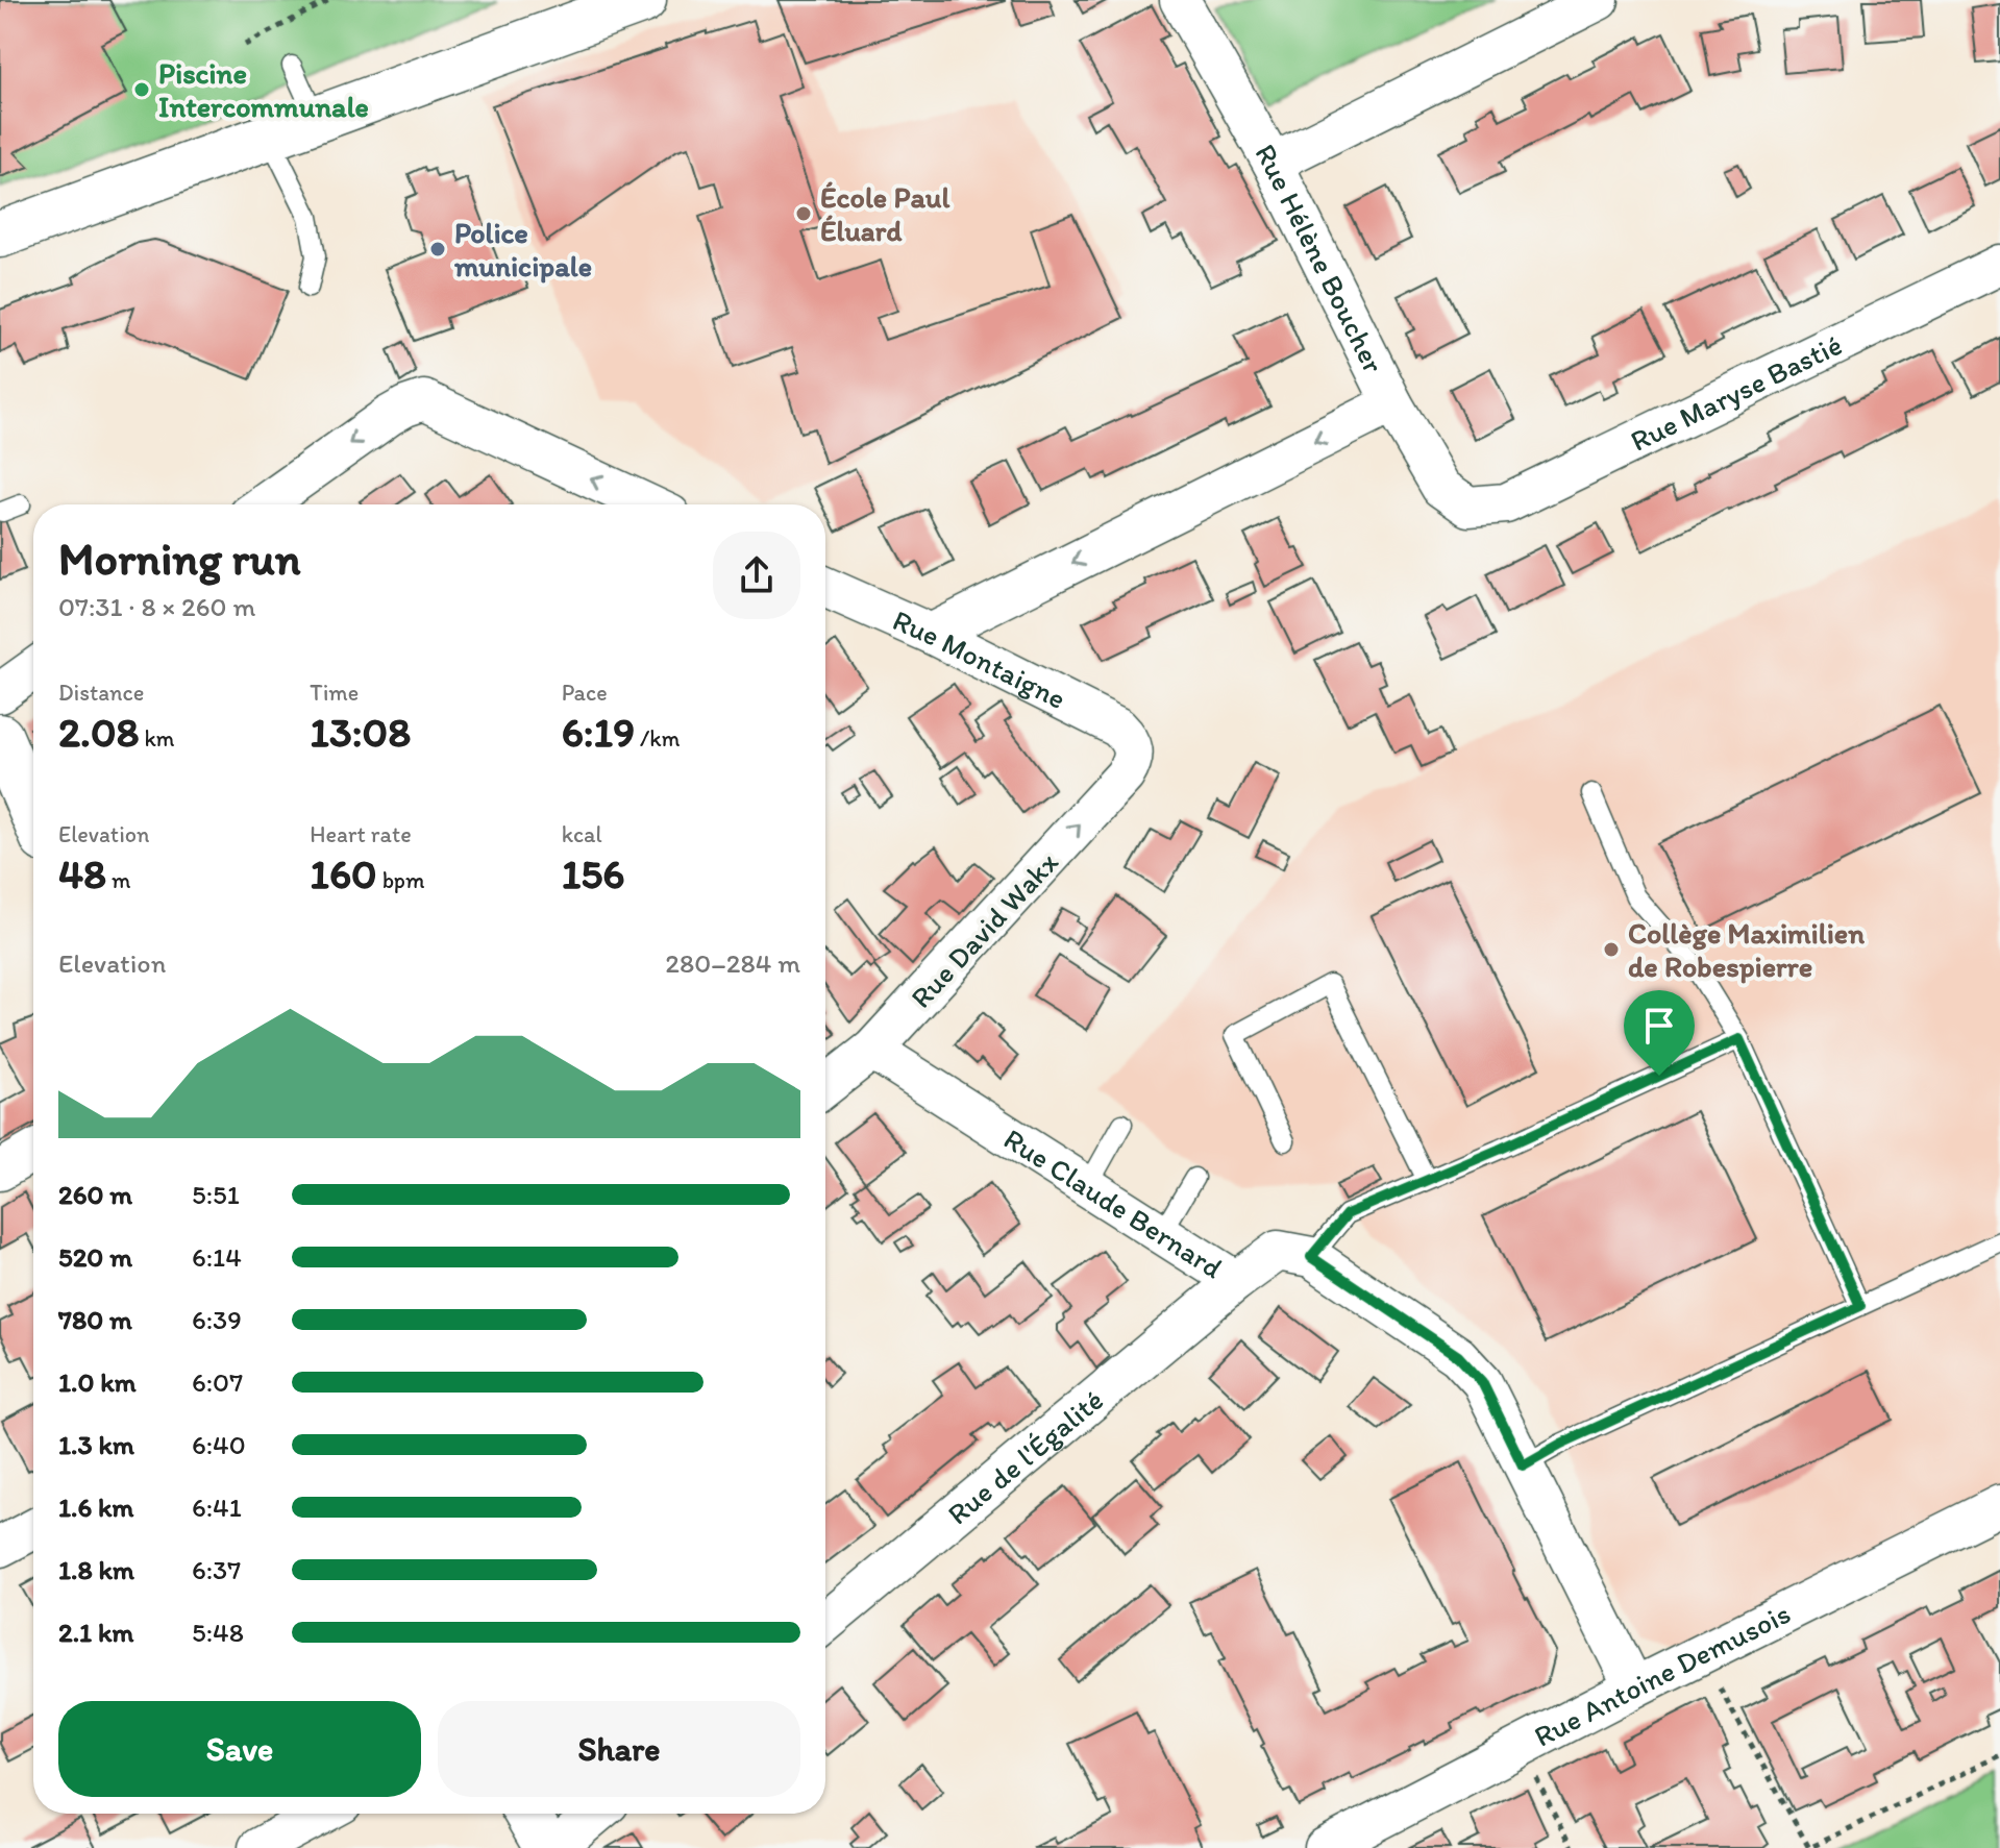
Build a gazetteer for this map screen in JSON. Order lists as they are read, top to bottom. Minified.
{"streets":{"street":["Rue Hélène Boucher","Rue Maryse Bastié","Rue Montaigne","Rue David Wakx","Rue Claude Bernard","Rue de l'Égalité","Rue Antoine Demusois"]},"crossings":[["Rue Hélène Boucher","Rue Maryse Bastié"],["Rue Montaigne","Rue David Wakx"],["Rue David Wakx","Rue Claude Bernard"],["Rue Claude Bernard","Rue de l'Égalité"]],"one_way":["Rue David Wakx"],"places":["Piscine Intercommunale","École Paul Éluard","Police municipale","Collège Maximilien de Robespierre"],"page":{"heading":["Morning run","07:31 · 8 × 260 m"],"stats":[["Distance","2.08 km"],["Time","13:08"],["Pace","6:19 /km"],["Elevation","48 m"],["Heart rate","160 bpm"],["kcal","156"]],"chart":["Elevation","280–284 m"],"list":[{"name":"260 m","note":"5:51"},{"name":"520 m","note":"6:14"},{"name":"780 m","note":"6:39"},{"name":"1.0 km","note":"6:07"},{"name":"1.3 km","note":"6:40"},{"name":"1.6 km","note":"6:41"},{"name":"1.8 km","note":"6:37"},{"name":"2.1 km","note":"5:48"}],"buttons":["Save","Share"]}}
